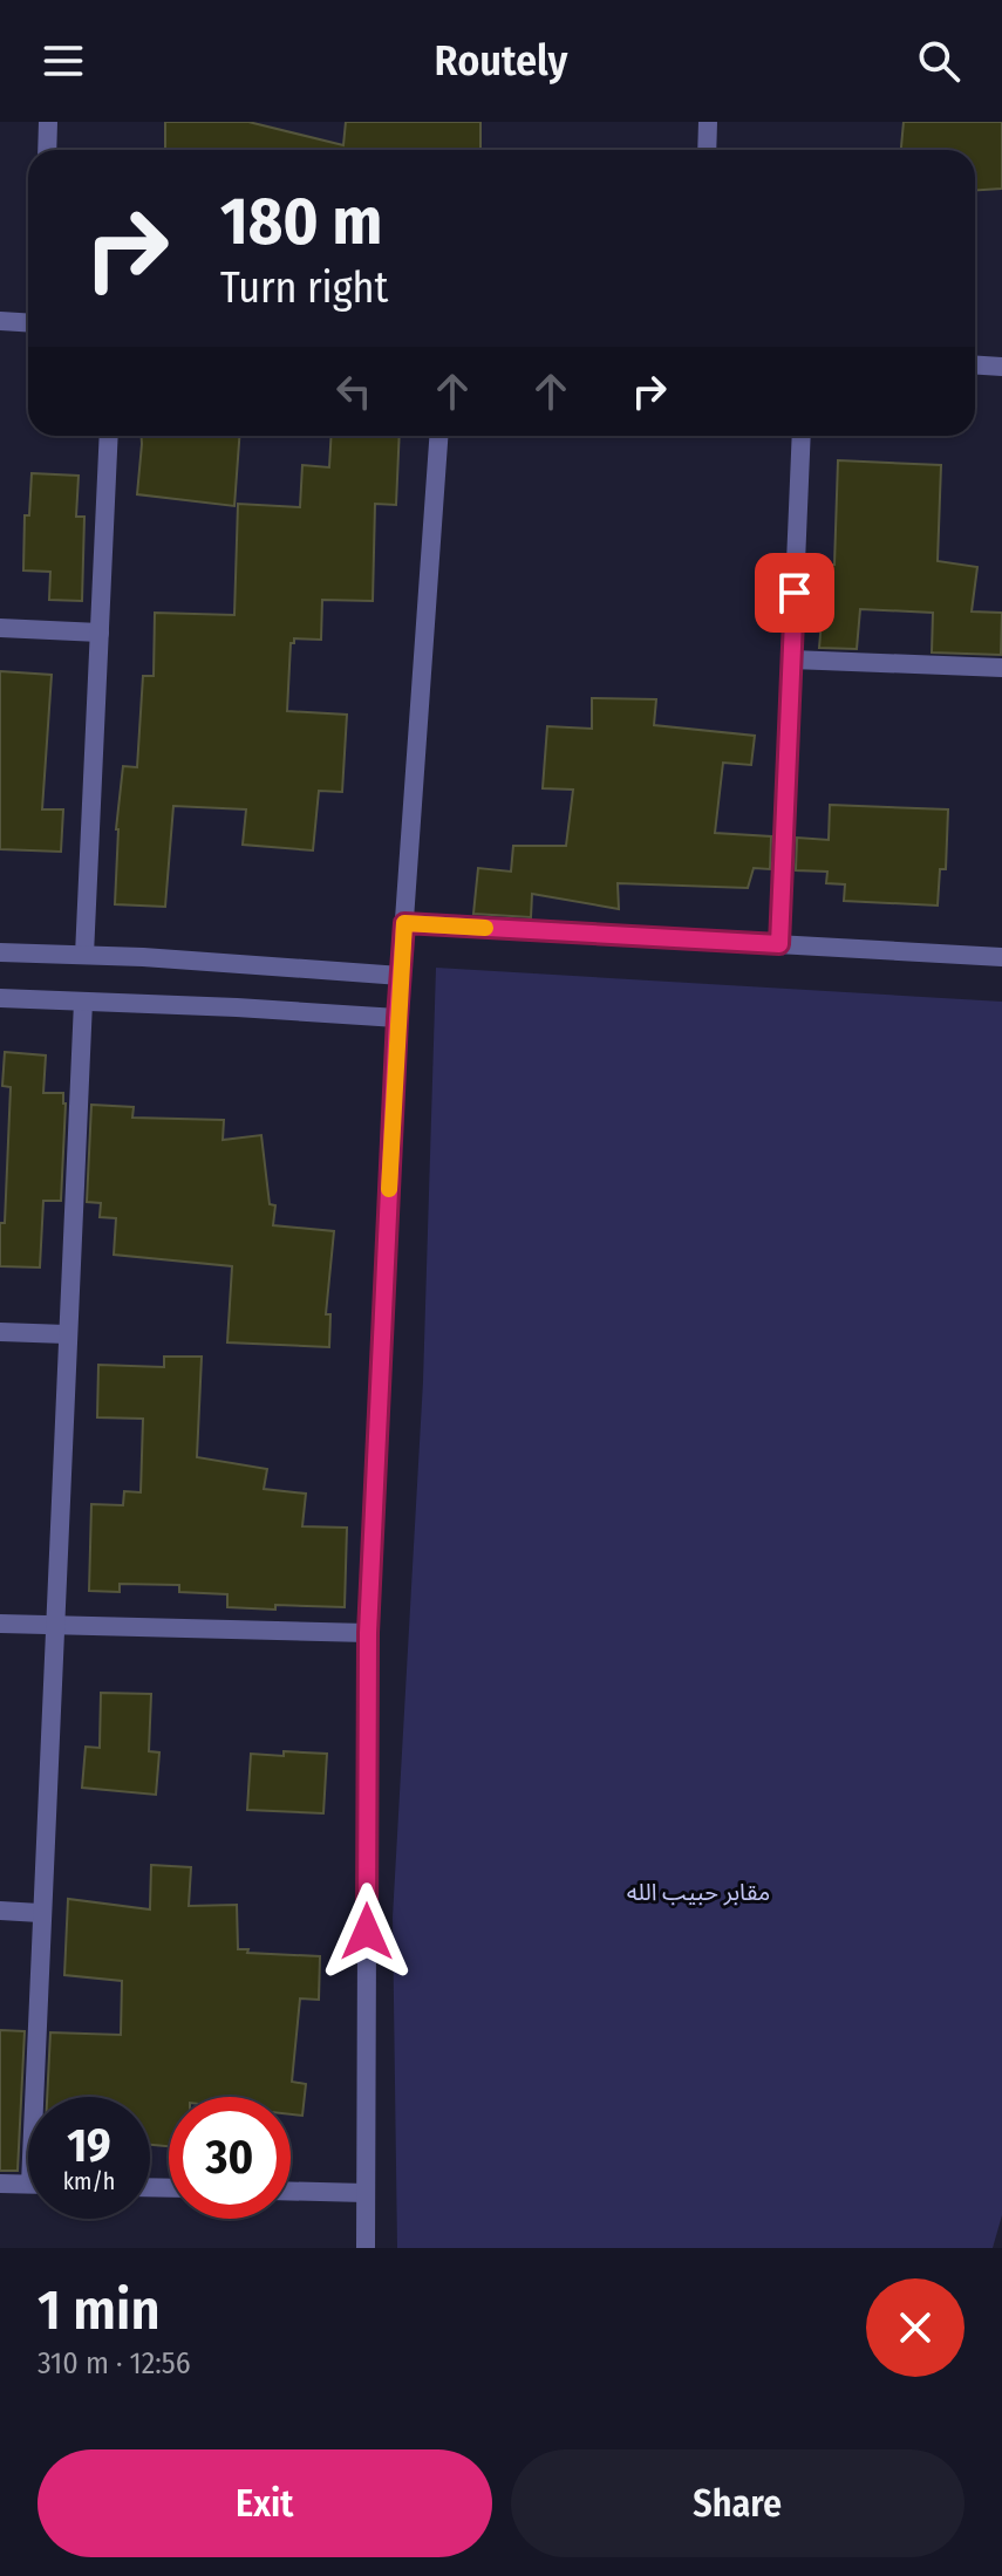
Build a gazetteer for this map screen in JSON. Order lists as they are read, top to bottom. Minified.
{"parks":["مقابر حبيب الله"],"page":{"header":"Routely","turn":["180 m","Turn right"],"speed":"19 km/h","limit":"30","heading":["1 min","310 m · 12:56"],"buttons":["Exit","Share"]}}
